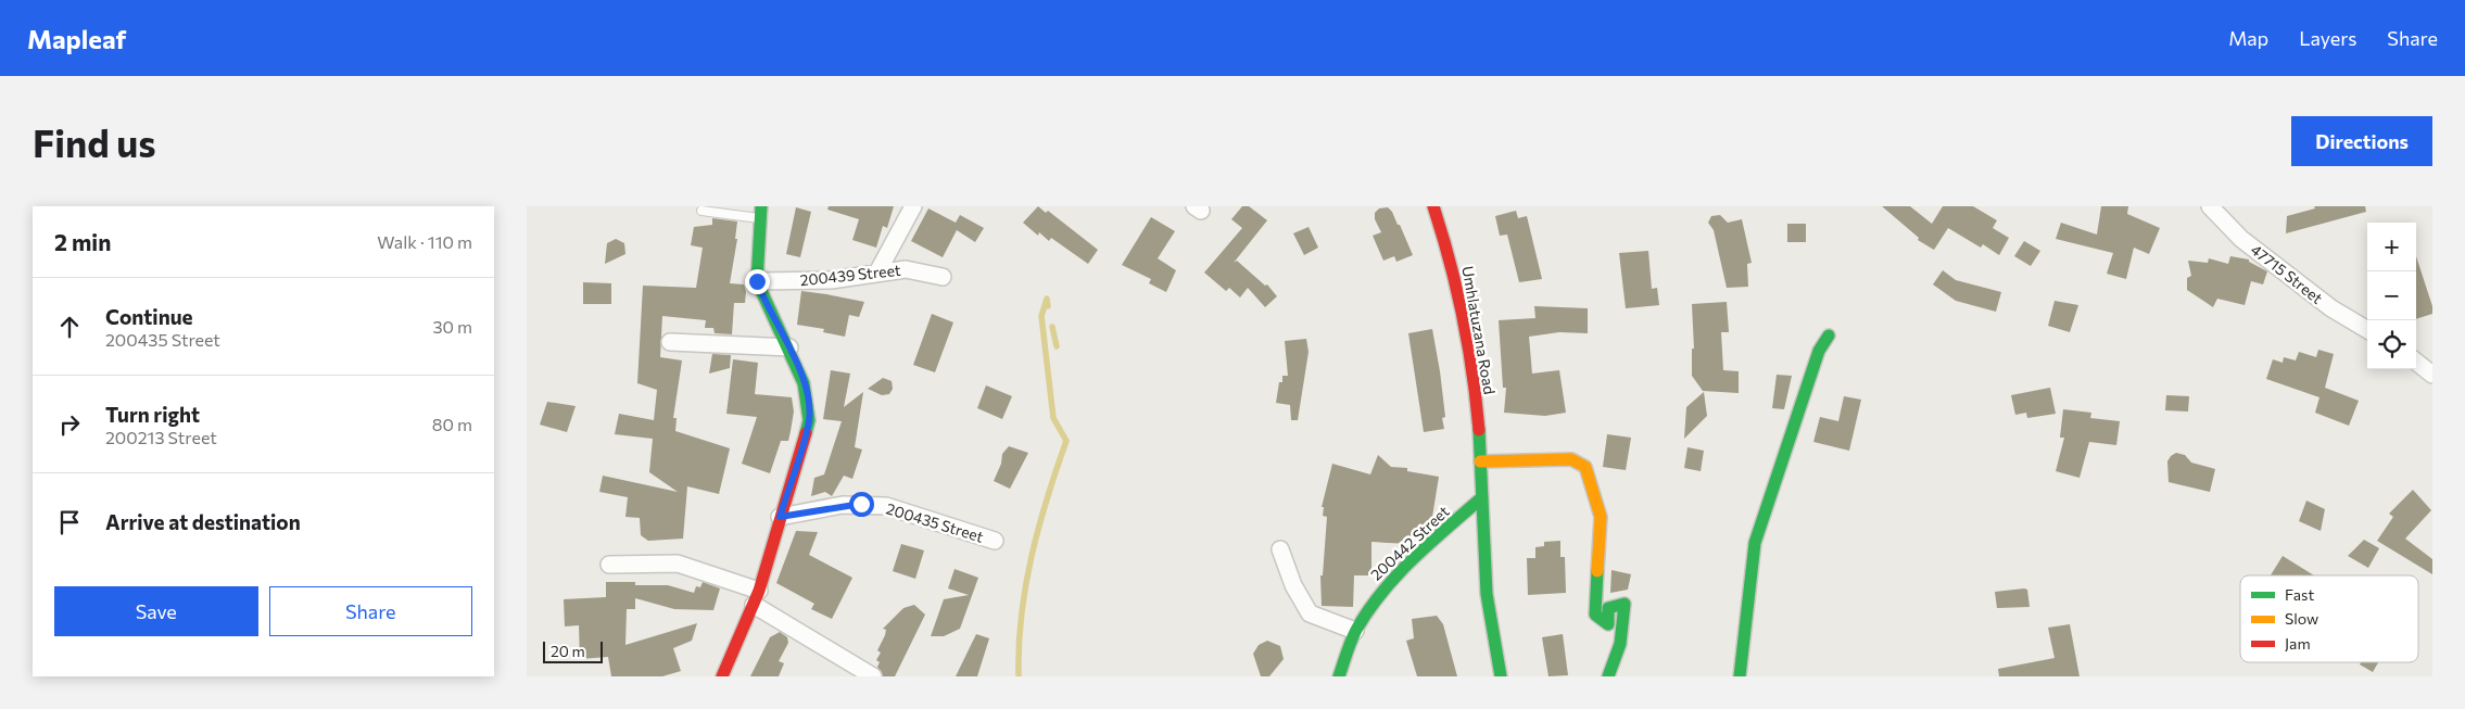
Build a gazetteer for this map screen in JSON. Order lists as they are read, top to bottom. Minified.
{"streets":{"street":["47715 Street","200439 Street","Umhlatuzana Road","200435 Street","200442 Street"]},"crossings":[["Umhlatuzana Road","200442 Street"]],"legend":["Fast","Slow","Jam"],"scale_bar":"20 m","page":{"header":"Mapleaf","nav":["Map","Layers","Share"],"buttons":["Directions",["Save","Share"]],"title":"Find us","heading":["2 min","Walk · 110 m"],"map_buttons":["+","−"],"list":[["Continue","200435 Street","30 m"],["Turn right","200213 Street","80 m"],"Arrive at destination"],"scale":"20 m"}}
